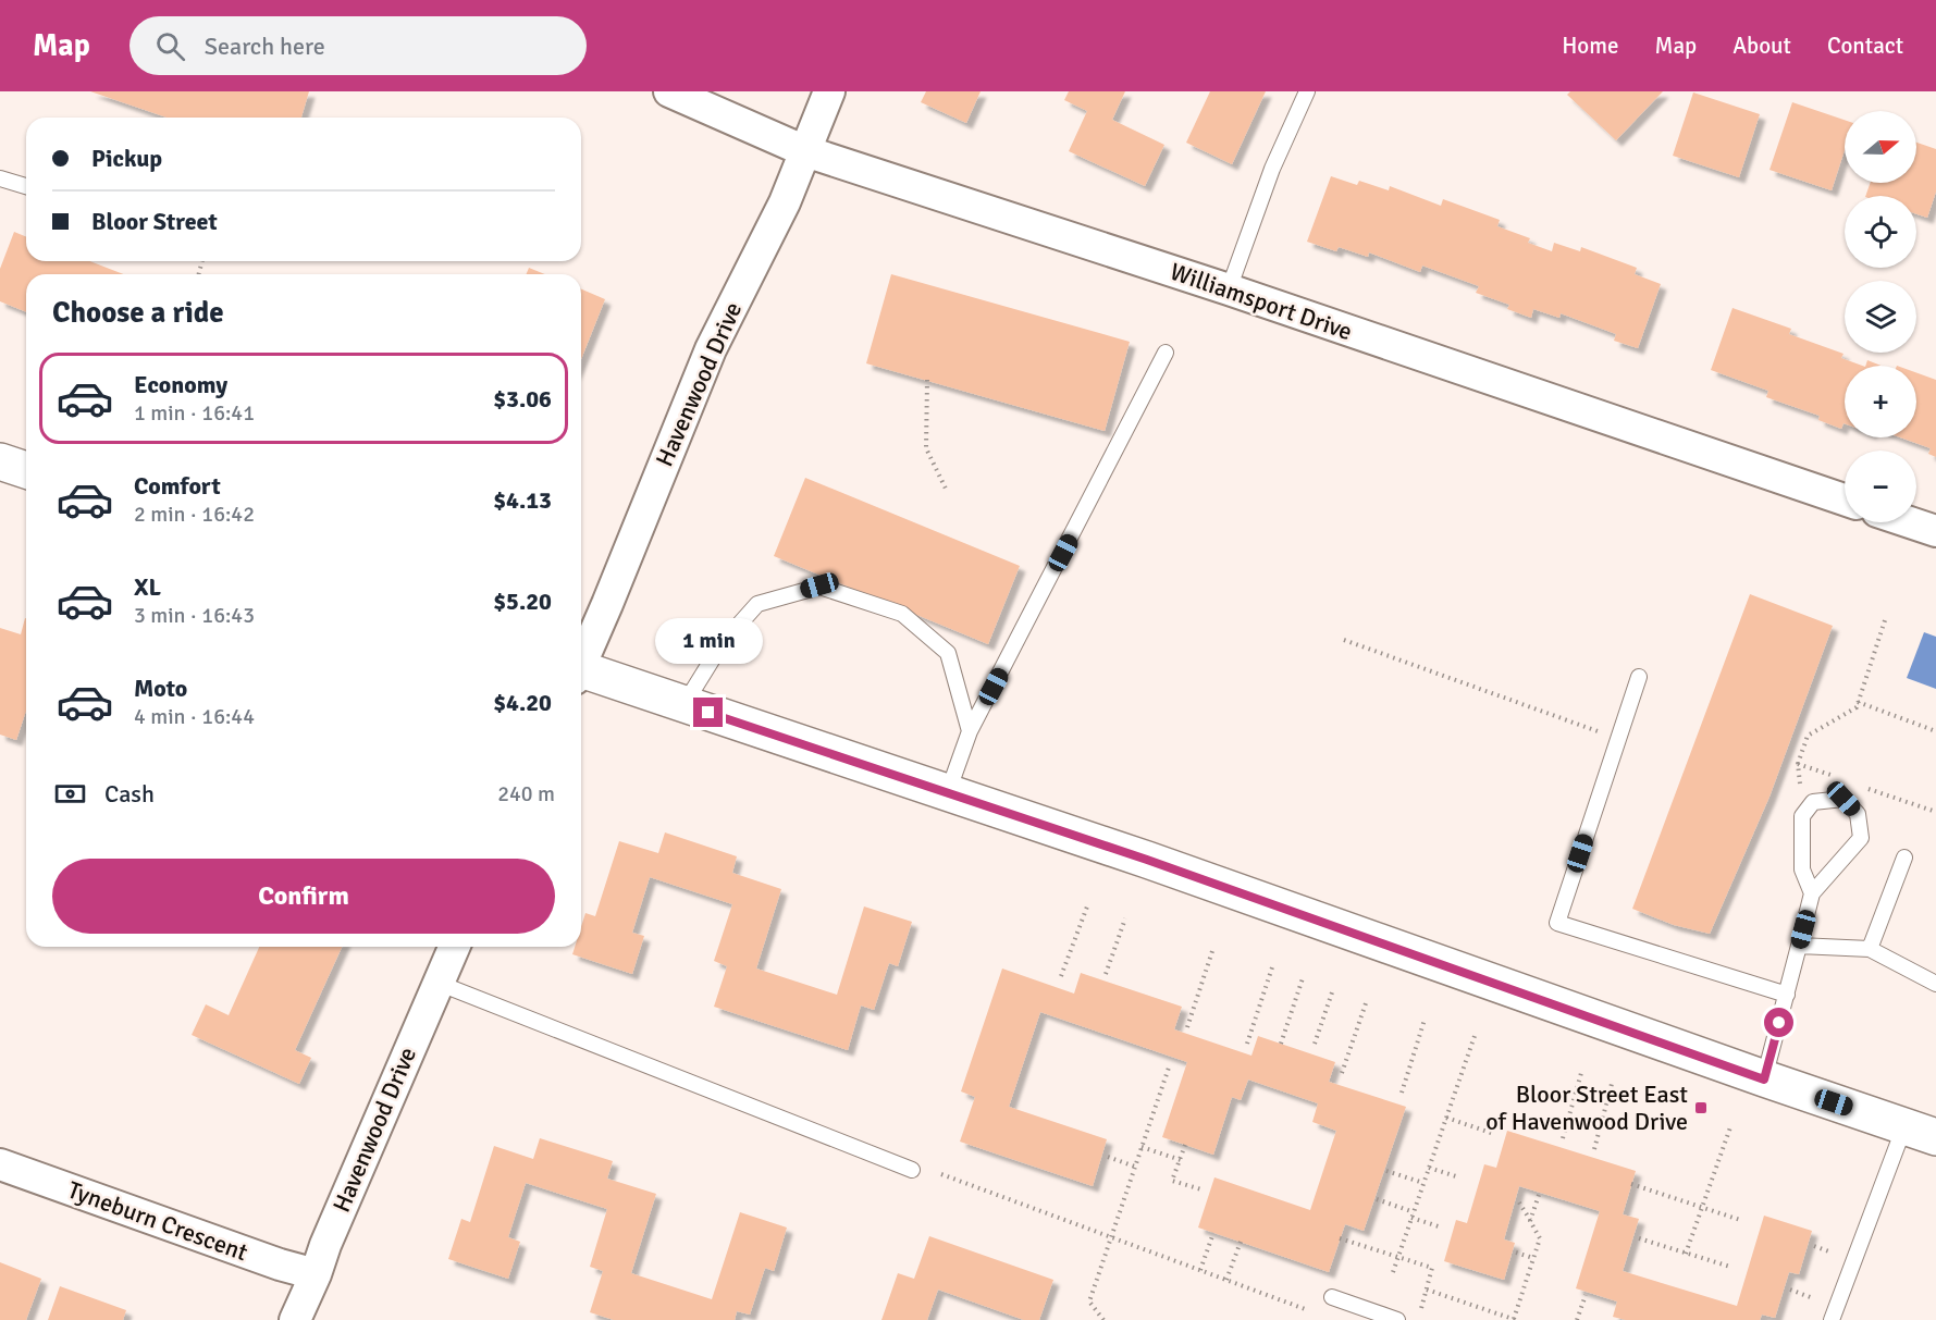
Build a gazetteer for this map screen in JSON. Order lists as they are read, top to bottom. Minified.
{"streets":{"street":["Williamsport Drive","Havenwood Drive","Tyneburn Crescent"]},"crossings":[["Williamsport Drive","Havenwood Drive"],["Havenwood Drive","Tyneburn Crescent"]],"places":{"transit":["Bloor Street East of Havenwood Drive"]},"north":"right","page":{"header":"Map","search":"Search here","nav":["Home","Map","About","Contact"],"map_buttons":["+","−"],"banner":["Pickup","Bloor Street"],"heading":"Choose a ride","list":[{"name":"Economy","note":"1 min · 16:41","value":"$3.06"},{"name":"Comfort","note":"2 min · 16:42","value":"$4.13"},{"name":"XL","note":"3 min · 16:43","value":"$5.20"},{"name":"Moto","note":"4 min · 16:44","value":"$4.20"}],"bubble":"1 min","pay":["Cash","240 m"],"buttons":"Confirm"}}
